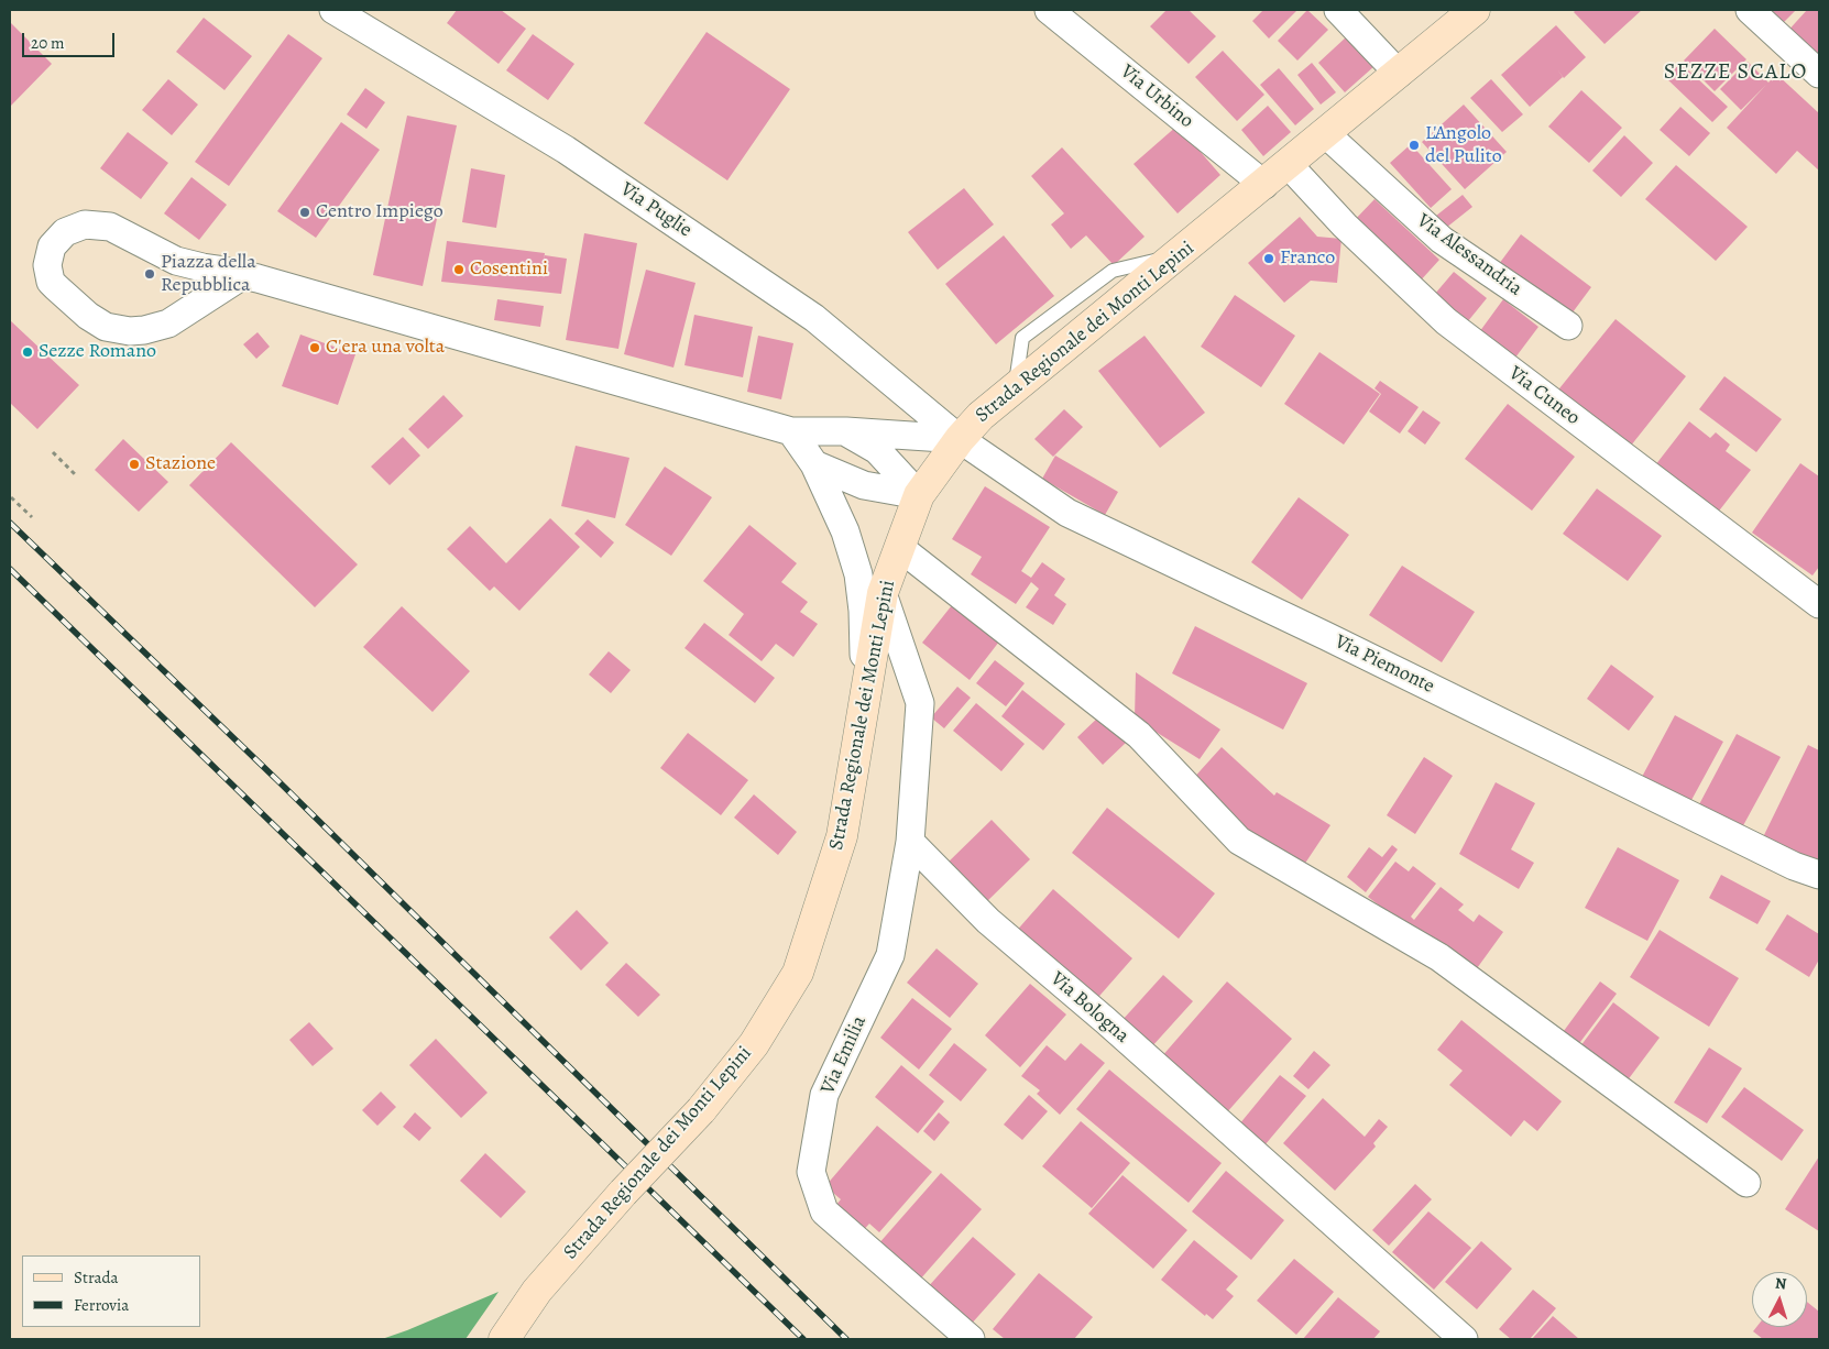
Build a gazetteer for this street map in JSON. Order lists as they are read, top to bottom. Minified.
{"streets":{"street":["Via Urbino","Via Puglie","Via Alessandria","Strada Regionale dei Monti Lepini","Via Cuneo","Via Piemonte","Via Bologna","Via Emilia"]},"crossings":[["Via Urbino","Strada Regionale dei Monti Lepini"],["Via Puglie","Strada Regionale dei Monti Lepini"],["Via Puglie","Via Piemonte"],["Via Alessandria","Strada Regionale dei Monti Lepini"],["Strada Regionale dei Monti Lepini","Via Cuneo"],["Strada Regionale dei Monti Lepini","Via Piemonte"],["Via Bologna","Via Emilia"]],"districts":["SEZZE SCALO"],"places":["L'Angolo del Pulito","Centro Impiego","Franco","Cosentini","Piazza della Repubblica","C'era una volta","Sezze Romano","Stazione"],"legend":["Strada","Ferrovia"],"scale_bar":"20 m","north":"top"}
